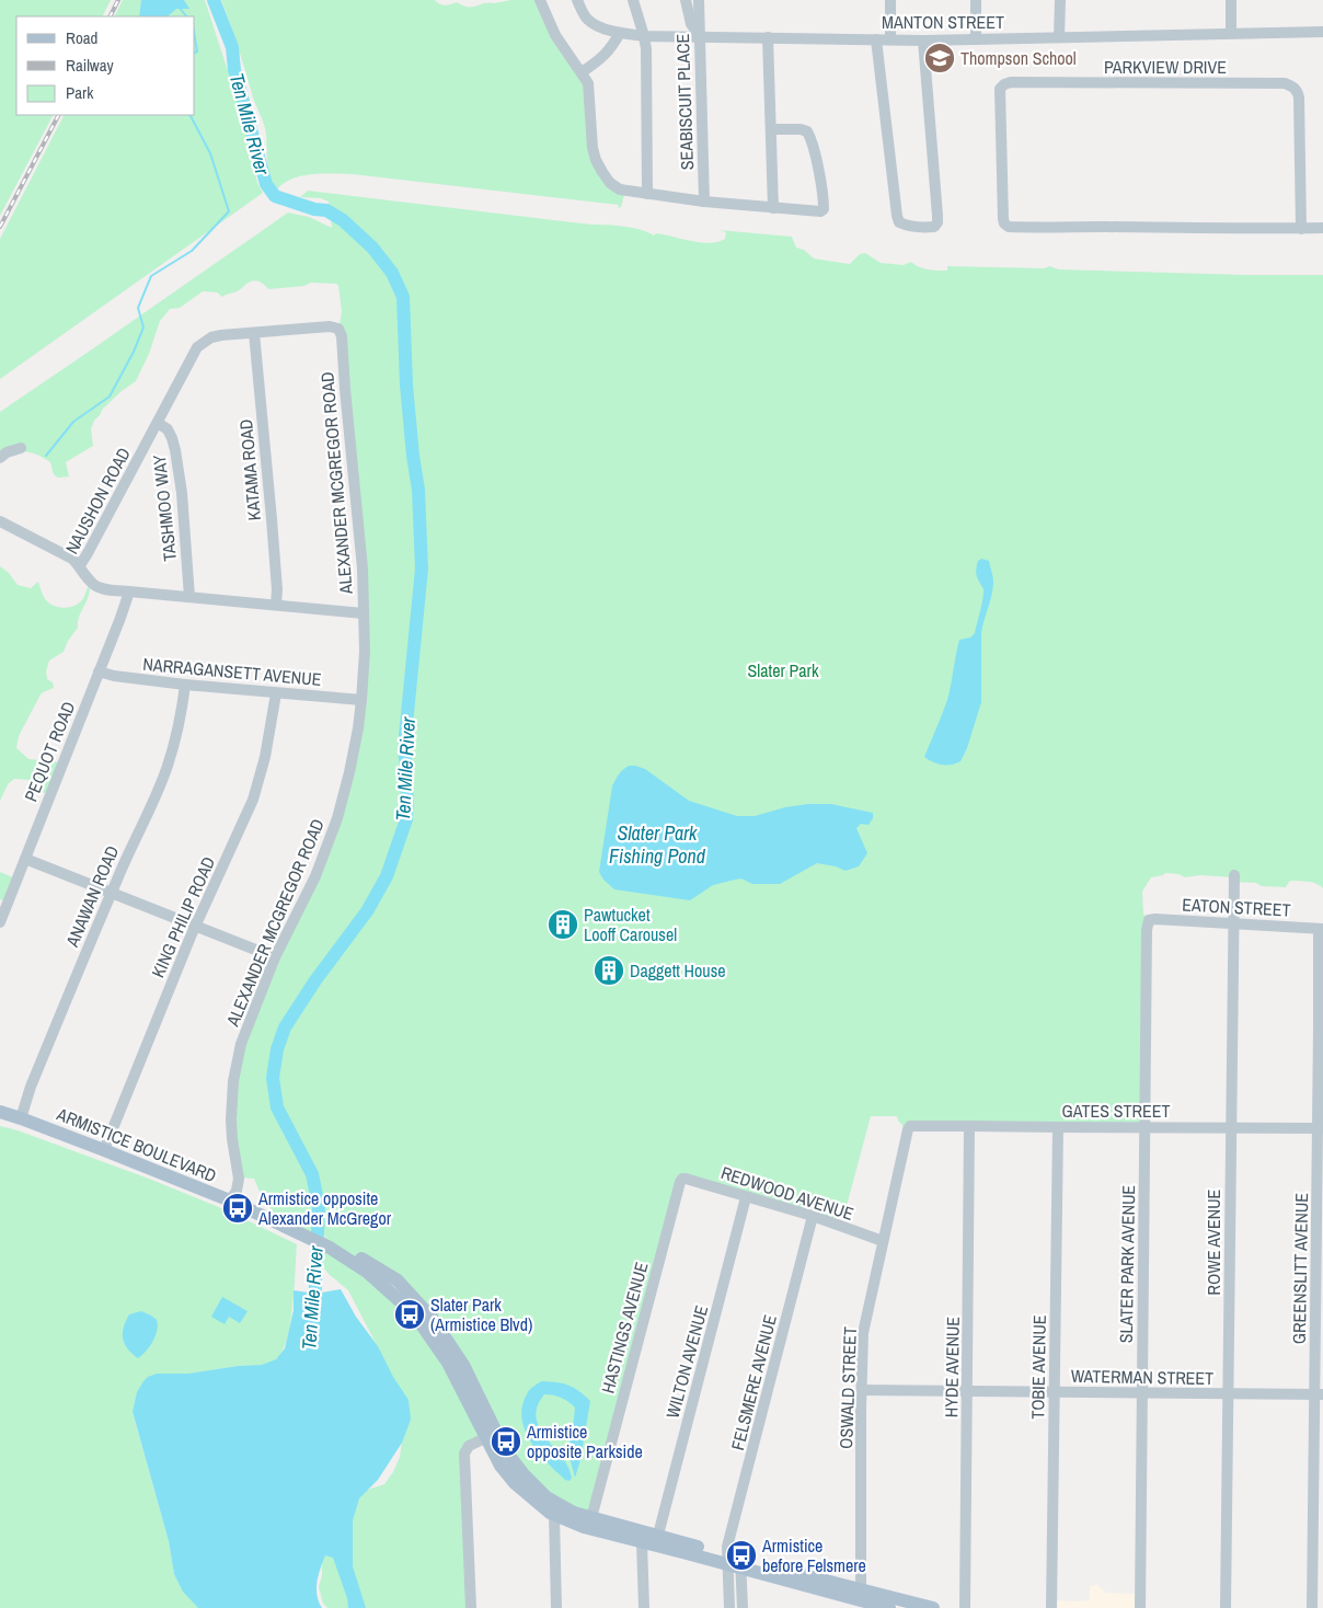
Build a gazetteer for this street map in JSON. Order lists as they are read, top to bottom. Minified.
{"streets":{"main road":["ARMISTICE BOULEVARD"],"street":["MANTON STREET","PARKVIEW DRIVE","SEABISCUIT PLACE","KATAMA ROAD","ALEXANDER MCGREGOR ROAD","NAUSHON ROAD","TASHMOO WAY","NARRAGANSETT AVENUE","PEQUOT ROAD","ANAWAN ROAD","EATON STREET","KING PHILIP ROAD","GATES STREET","REDWOOD AVENUE","ROWE AVENUE","SLATER PARK AVENUE","GREENSLITT AVENUE","HASTINGS AVENUE","WILTON AVENUE","HYDE AVENUE","TOBIE AVENUE","WATERMAN STREET","FELSMERE AVENUE","OSWALD STREET"]},"crossings":[["MANTON STREET","SEABISCUIT PLACE"],["KATAMA ROAD","NAUSHON ROAD"],["ALEXANDER MCGREGOR ROAD","NAUSHON ROAD"],["ALEXANDER MCGREGOR ROAD","NARRAGANSETT AVENUE"],["ALEXANDER MCGREGOR ROAD","ARMISTICE BOULEVARD"],["NAUSHON ROAD","TASHMOO WAY"],["NAUSHON ROAD","PEQUOT ROAD"],["NARRAGANSETT AVENUE","PEQUOT ROAD"],["NARRAGANSETT AVENUE","ANAWAN ROAD"],["NARRAGANSETT AVENUE","KING PHILIP ROAD"],["ANAWAN ROAD","ARMISTICE BOULEVARD"],["EATON STREET","ROWE AVENUE"],["EATON STREET","SLATER PARK AVENUE"],["EATON STREET","GREENSLITT AVENUE"],["KING PHILIP ROAD","ARMISTICE BOULEVARD"],["GATES STREET","ROWE AVENUE"],["GATES STREET","SLATER PARK AVENUE"],["GATES STREET","GREENSLITT AVENUE"],["GATES STREET","HYDE AVENUE"],["GATES STREET","TOBIE AVENUE"],["GATES STREET","OSWALD STREET"],["ARMISTICE BOULEVARD","HASTINGS AVENUE"],["ARMISTICE BOULEVARD","WILTON AVENUE"],["ARMISTICE BOULEVARD","FELSMERE AVENUE"],["ARMISTICE BOULEVARD","OSWALD STREET"],["REDWOOD AVENUE","HASTINGS AVENUE"],["REDWOOD AVENUE","WILTON AVENUE"],["REDWOOD AVENUE","FELSMERE AVENUE"],["REDWOOD AVENUE","OSWALD STREET"],["ROWE AVENUE","WATERMAN STREET"],["SLATER PARK AVENUE","WATERMAN STREET"],["GREENSLITT AVENUE","WATERMAN STREET"],["HYDE AVENUE","WATERMAN STREET"],["TOBIE AVENUE","WATERMAN STREET"],["WATERMAN STREET","OSWALD STREET"]],"water":["Ten Mile River","Slater Park Fishing Pond"],"parks":["Slater Park"],"places":{"school or university":["Thompson School"],"building":["Pawtucket Looff Carousel","Daggett House"],"bus stop":["Armistice opposite Alexander McGregor","Slater Park (Armistice Blvd)","Armistice opposite Parkside","Armistice before Felsmere"]},"legend":["Road","Railway","Park"]}
